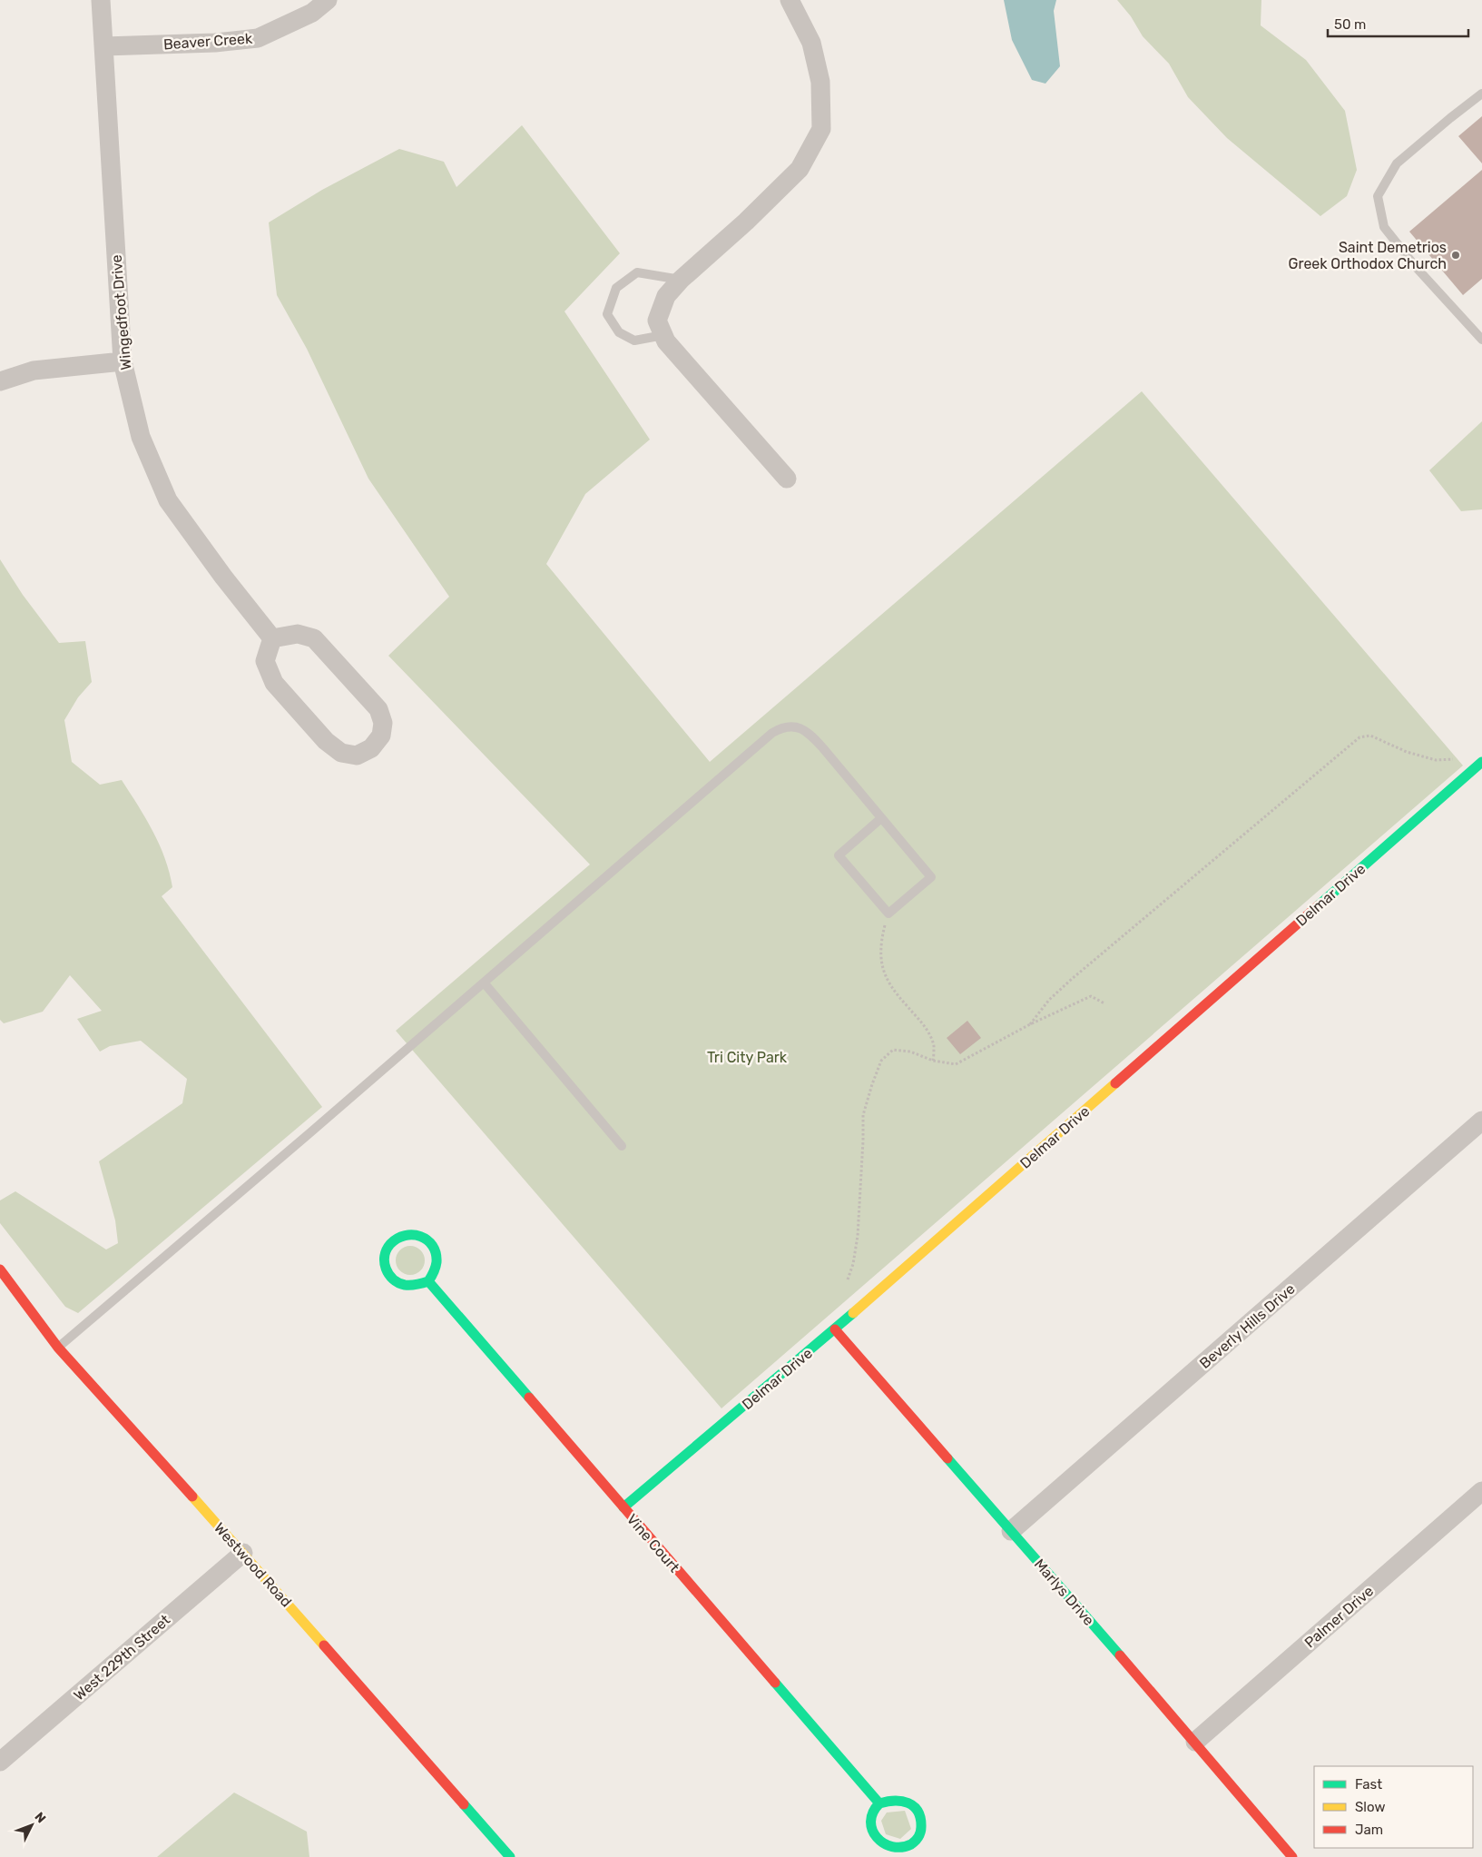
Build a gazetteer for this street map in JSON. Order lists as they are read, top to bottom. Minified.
{"streets":{"street":["Beaver Creek","Wingedfoot Drive","Delmar Drive","Beverly Hills Drive","Vine Court","Westwood Road","Marlys Drive","Palmer Drive","West 229th Street"]},"crossings":[["Beaver Creek","Wingedfoot Drive"],["Delmar Drive","Vine Court"],["Delmar Drive","Marlys Drive"],["Beverly Hills Drive","Marlys Drive"],["Westwood Road","West 229th Street"],["Marlys Drive","Palmer Drive"]],"parks":["Tri City Park"],"places":["Saint Demetrios Greek Orthodox Church"],"legend":["Fast","Slow","Jam"],"scale_bar":"50 m","north":"top right"}
